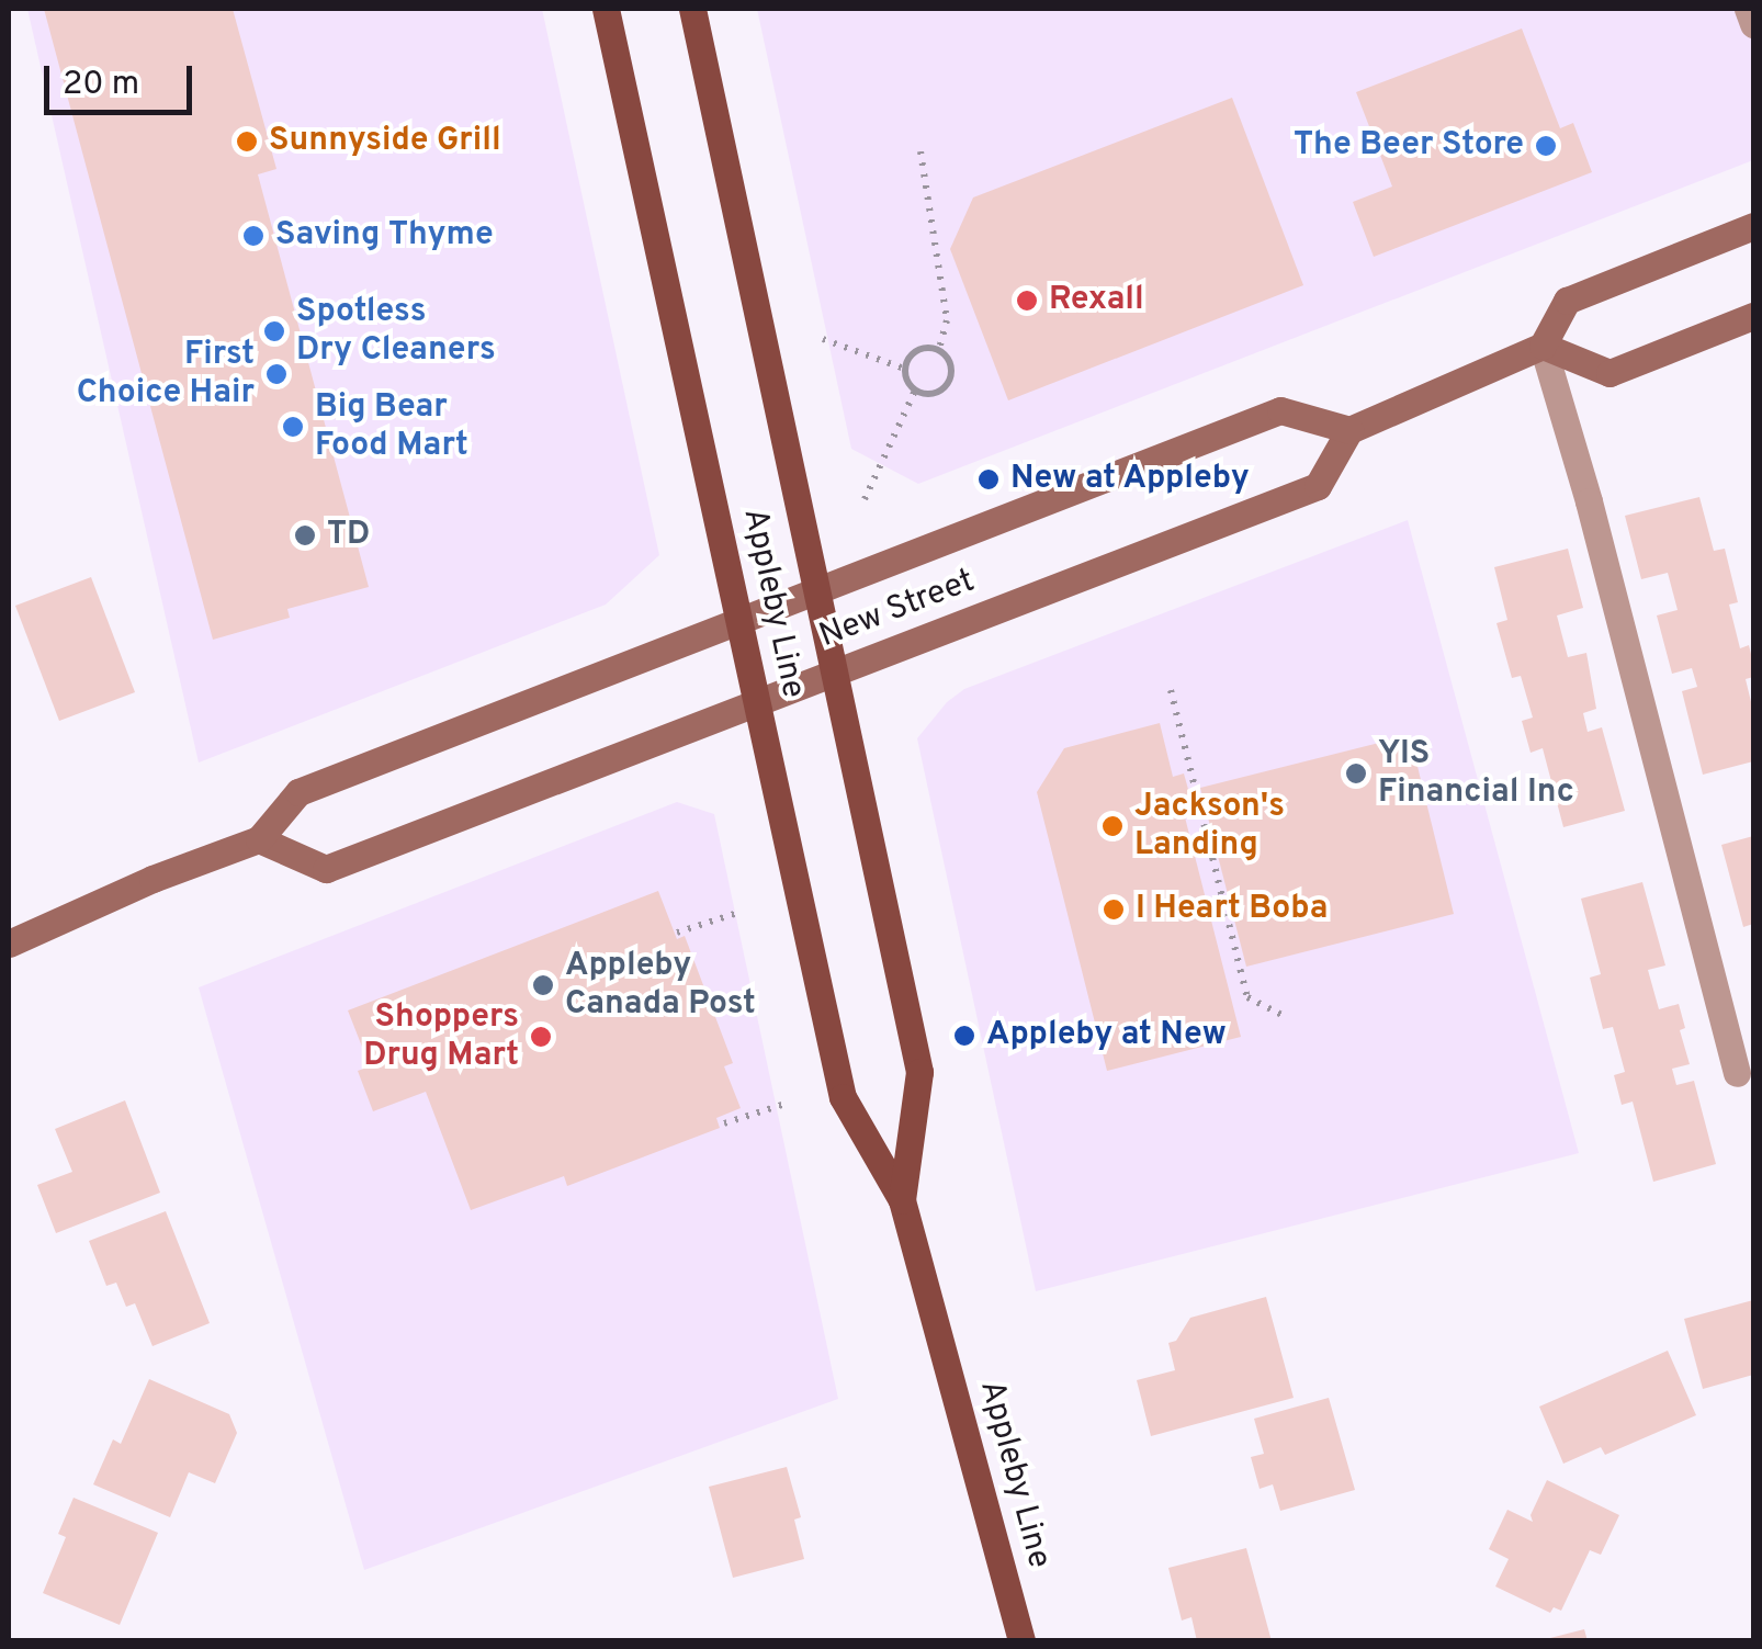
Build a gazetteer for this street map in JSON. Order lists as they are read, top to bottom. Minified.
{"streets":{"main road":["Appleby Line","New Street"]},"crossings":[["Appleby Line","New Street"]],"places":["Sunnyside Grill","The Beer Store","Saving Thyme","Rexall","Spotless Dry Cleaners","First Choice Hair","Big Bear Food Mart","New at Appleby","TD","YIS Financial Inc","Jackson's Landing","I Heart Boba","Appleby Canada Post","Appleby at New","Shoppers Drug Mart"],"scale_bar":"20 m"}
